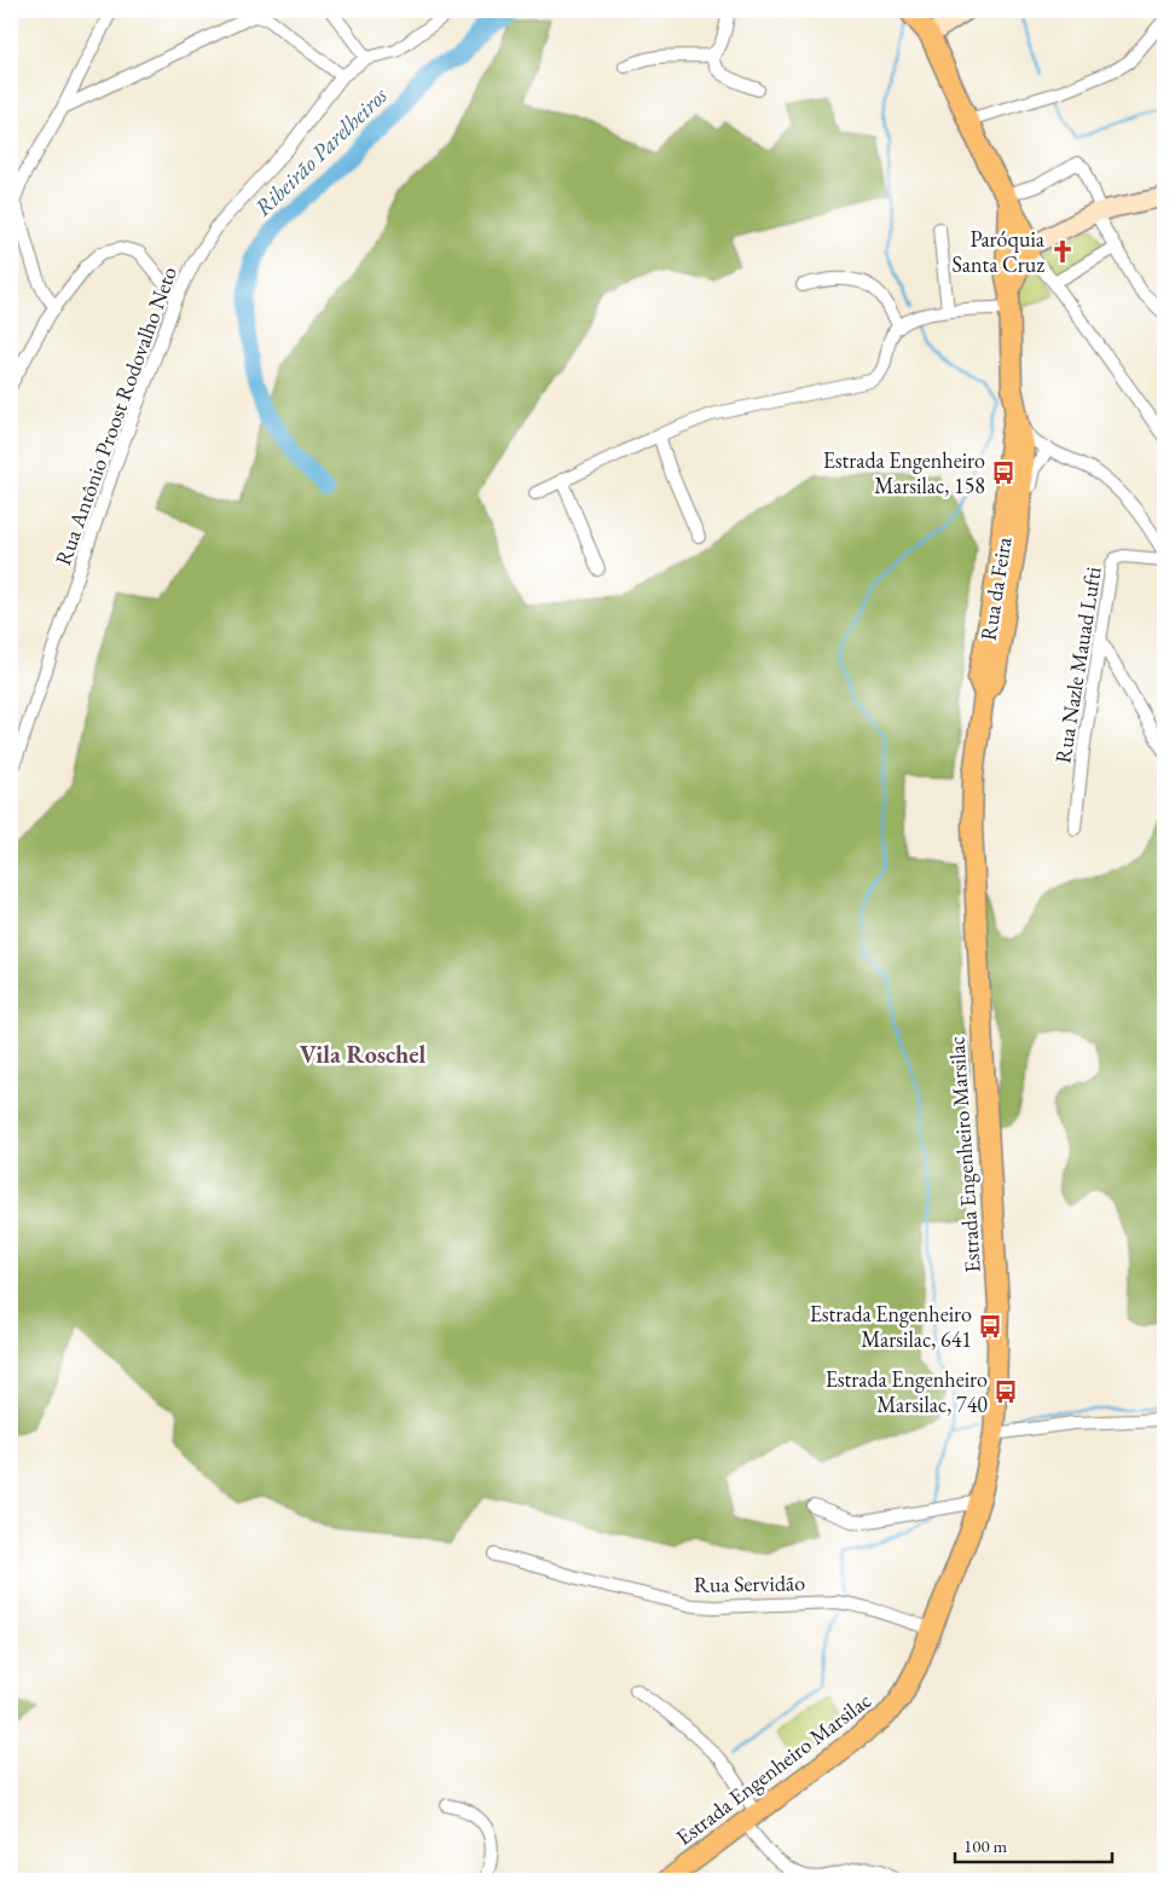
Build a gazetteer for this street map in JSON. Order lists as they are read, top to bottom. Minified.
{"streets":{"main road":["Estrada Engenheiro Marsilac"],"street":["Rua Antônio Proost Rodovalho Neto","Rua Nazle Mauad Lufti","Rua Servidão"]},"crossings":[["Estrada Engenheiro Marsilac","Rua Servidão"]],"districts":["Vila Roschel"],"water":["Ribeirão Parelheiros"],"places":{"church":["Paróquia Santa Cruz"],"bus stop":["Estrada Engenheiro Marsilac, 158","Estrada Engenheiro Marsilac, 641","Estrada Engenheiro Marsilac, 740"]},"scale_bar":"100 m"}
